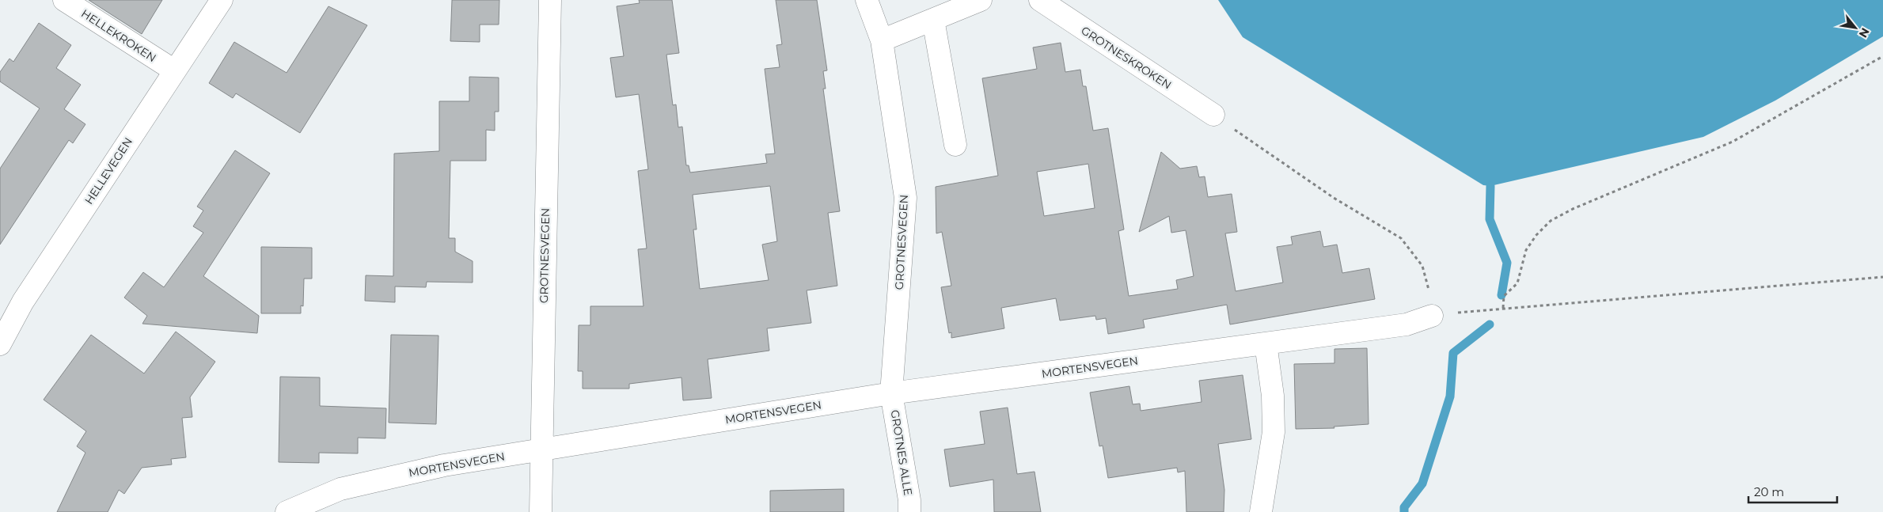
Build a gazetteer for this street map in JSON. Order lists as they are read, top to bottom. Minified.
{"streets":{"street":["HELLEKROKEN","GROTNESKROKEN","HELLEVEGEN","GROTNESVEGEN","MORTENSVEGEN","GROTNES ALLE"]},"crossings":[["HELLEKROKEN","HELLEVEGEN"],["GROTNESVEGEN","MORTENSVEGEN"],["GROTNESVEGEN","GROTNES ALLE"],["MORTENSVEGEN","GROTNES ALLE"]],"scale_bar":"20 m","north":"bottom right"}
